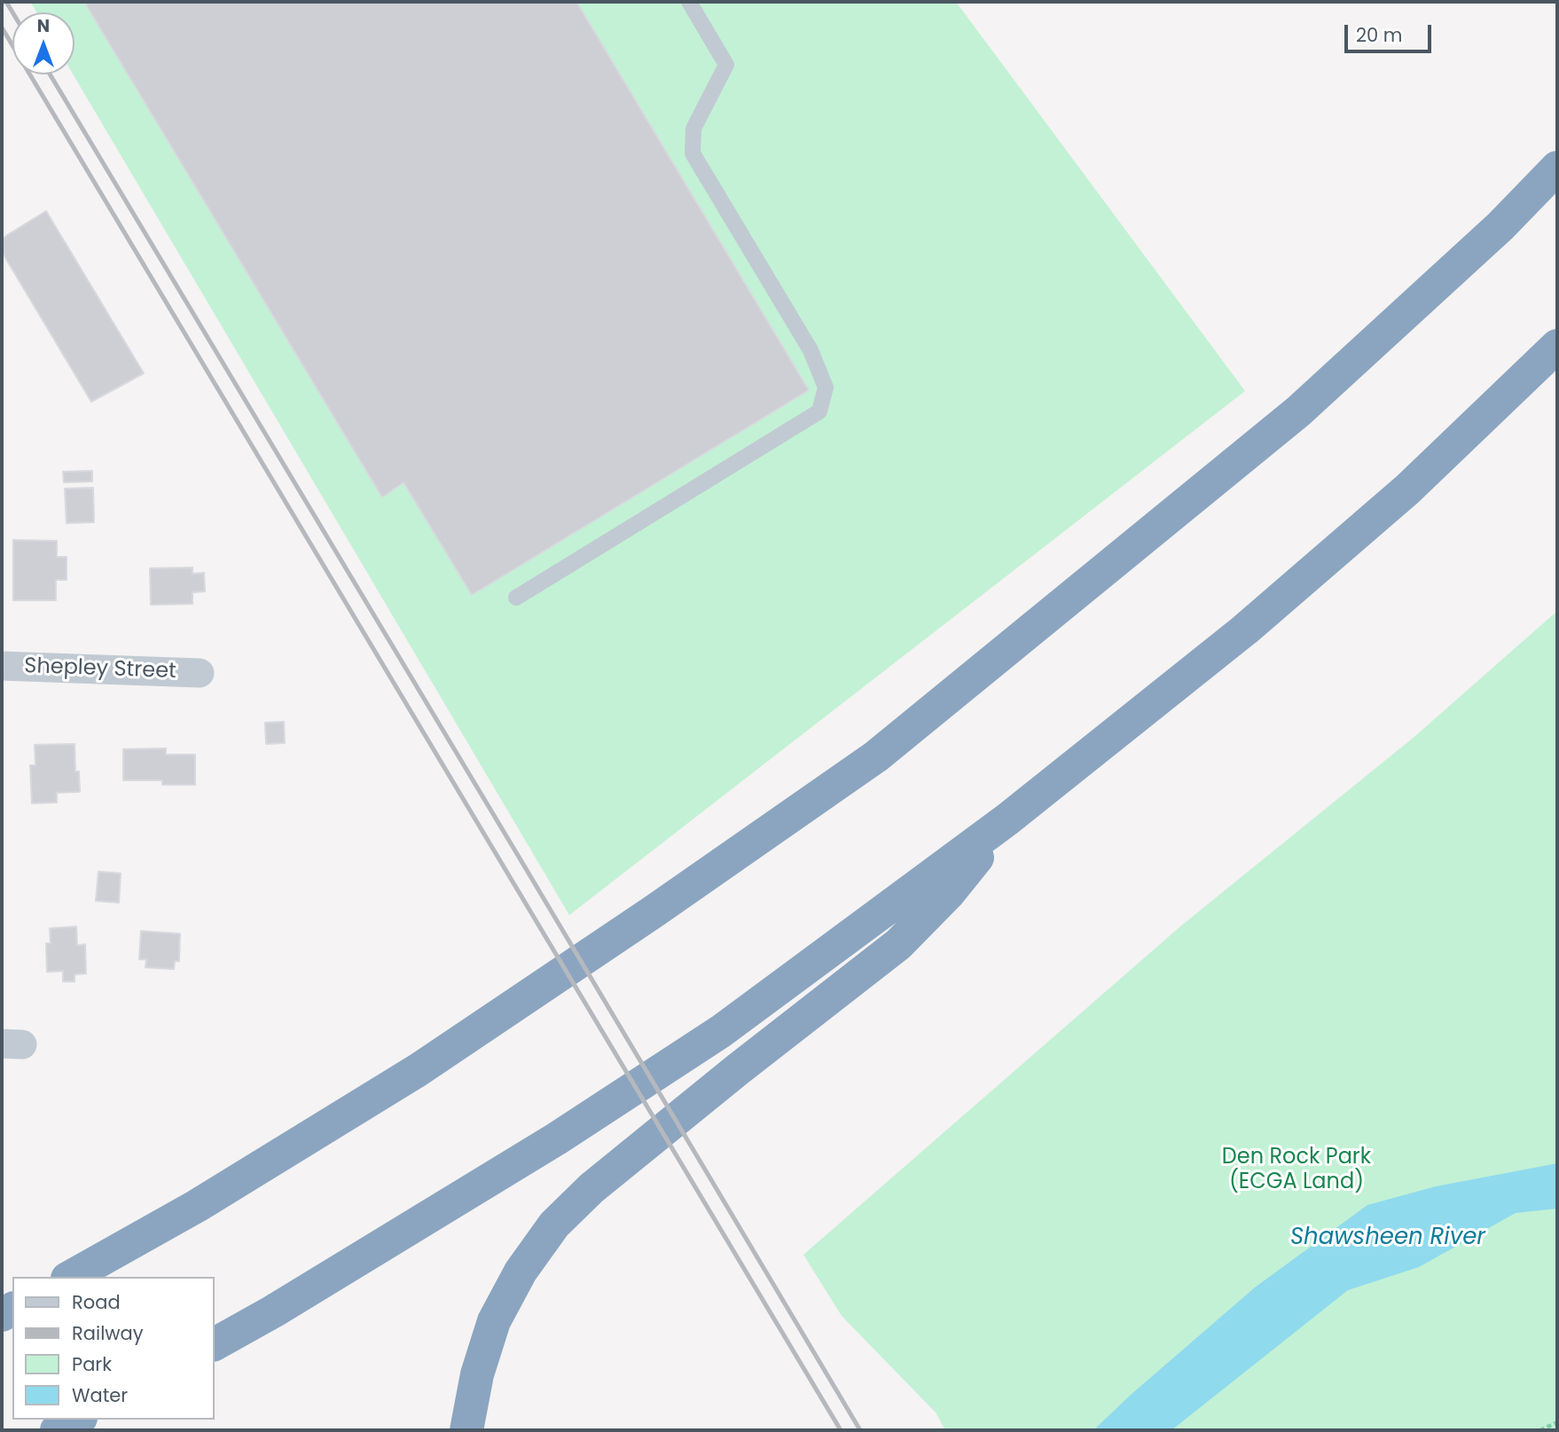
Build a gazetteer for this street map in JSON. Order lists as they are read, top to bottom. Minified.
{"streets":{"street":["Shepley Street"]},"water":["Shawsheen River"],"parks":["Den Rock Park (ECGA Land)"],"legend":["Road","Railway","Park","Water"],"scale_bar":"20 m","north":"top"}
